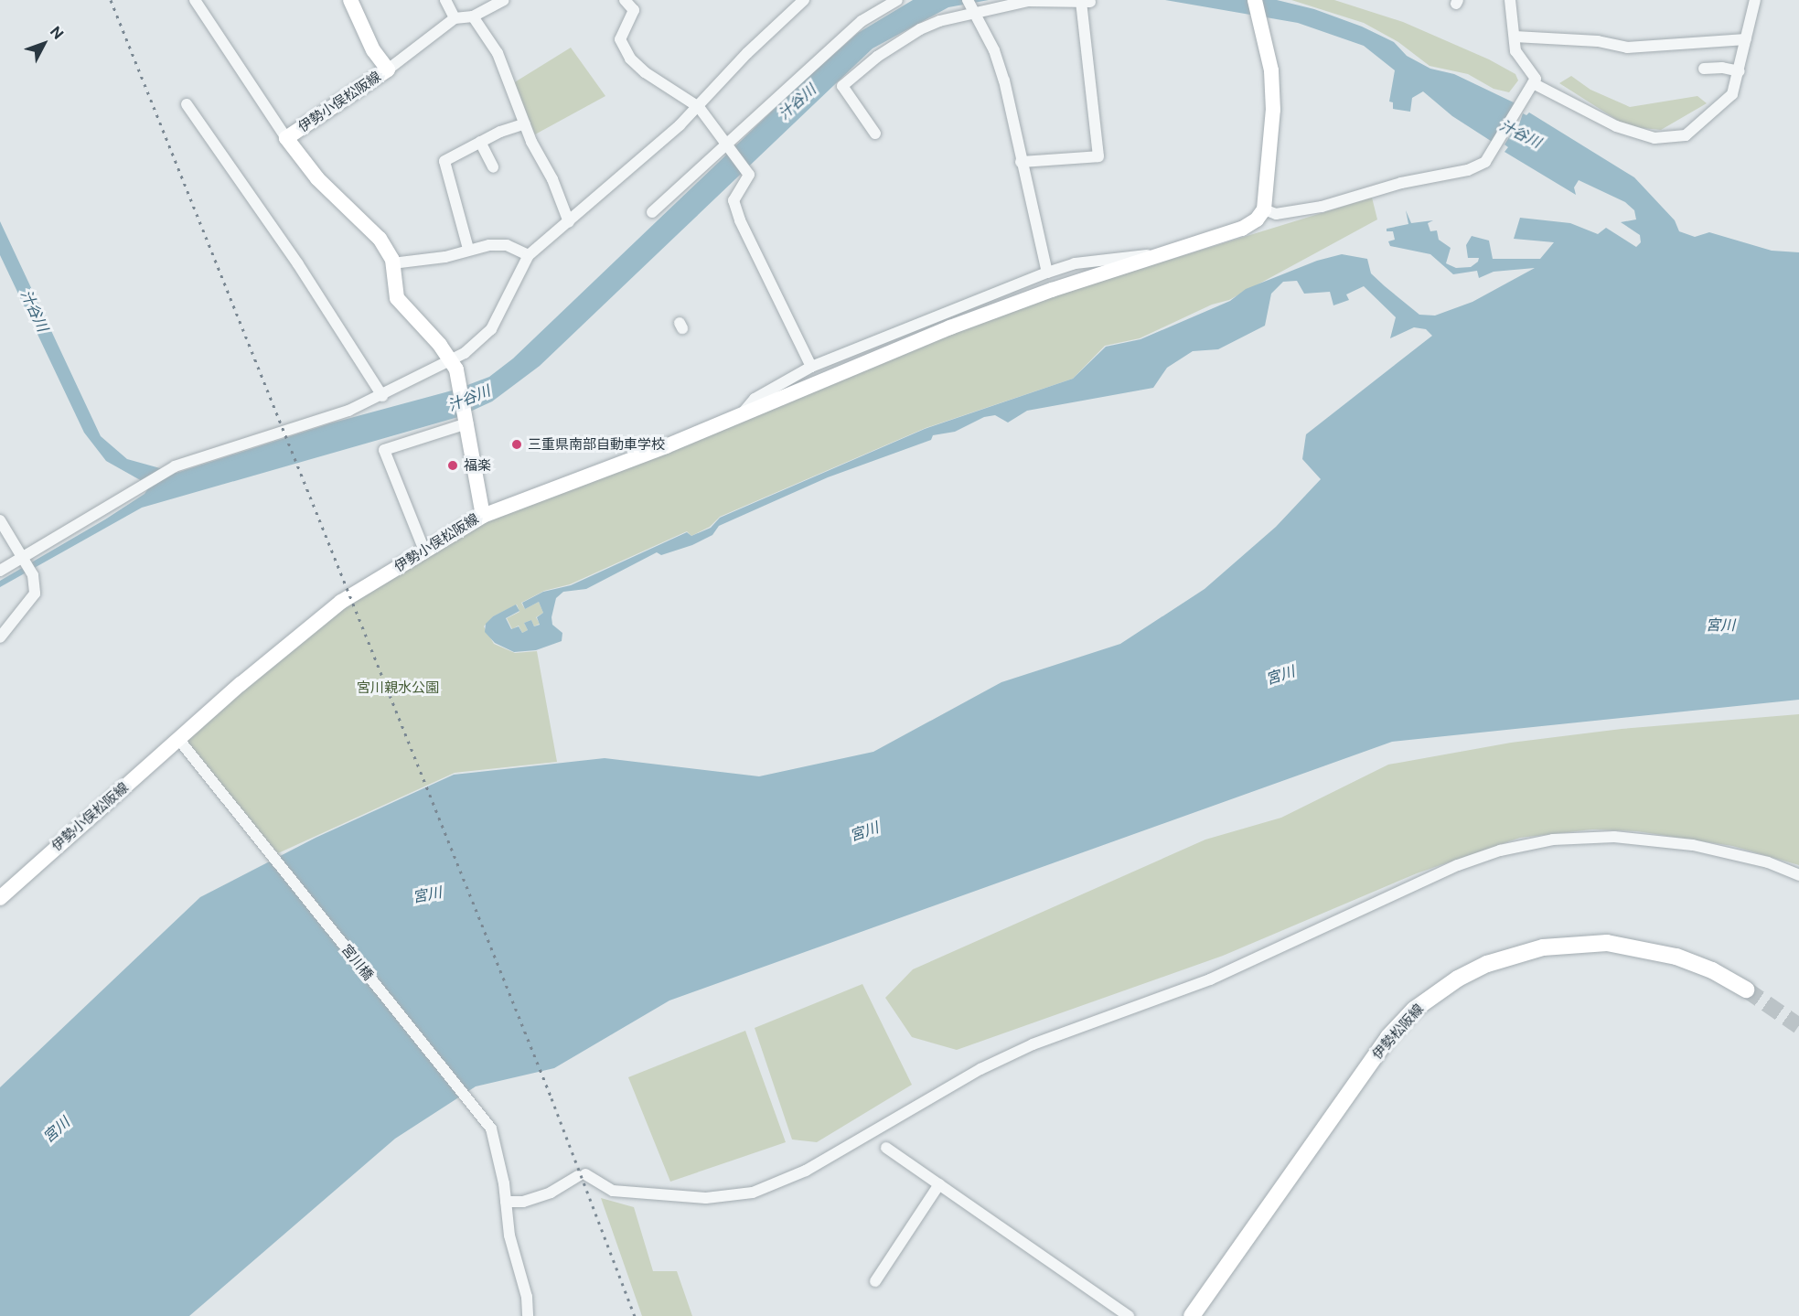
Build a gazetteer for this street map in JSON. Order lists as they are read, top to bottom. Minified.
{"streets":{"main road":["伊勢小俣松阪線","伊勢松阪線"],"street":["宮川橋"]},"crossings":[["伊勢小俣松阪線","宮川橋"]],"water":["汁谷川","宮川"],"parks":["宮川親水公園"],"places":["三重県南部自動車学校","福楽"],"north":"top right"}
